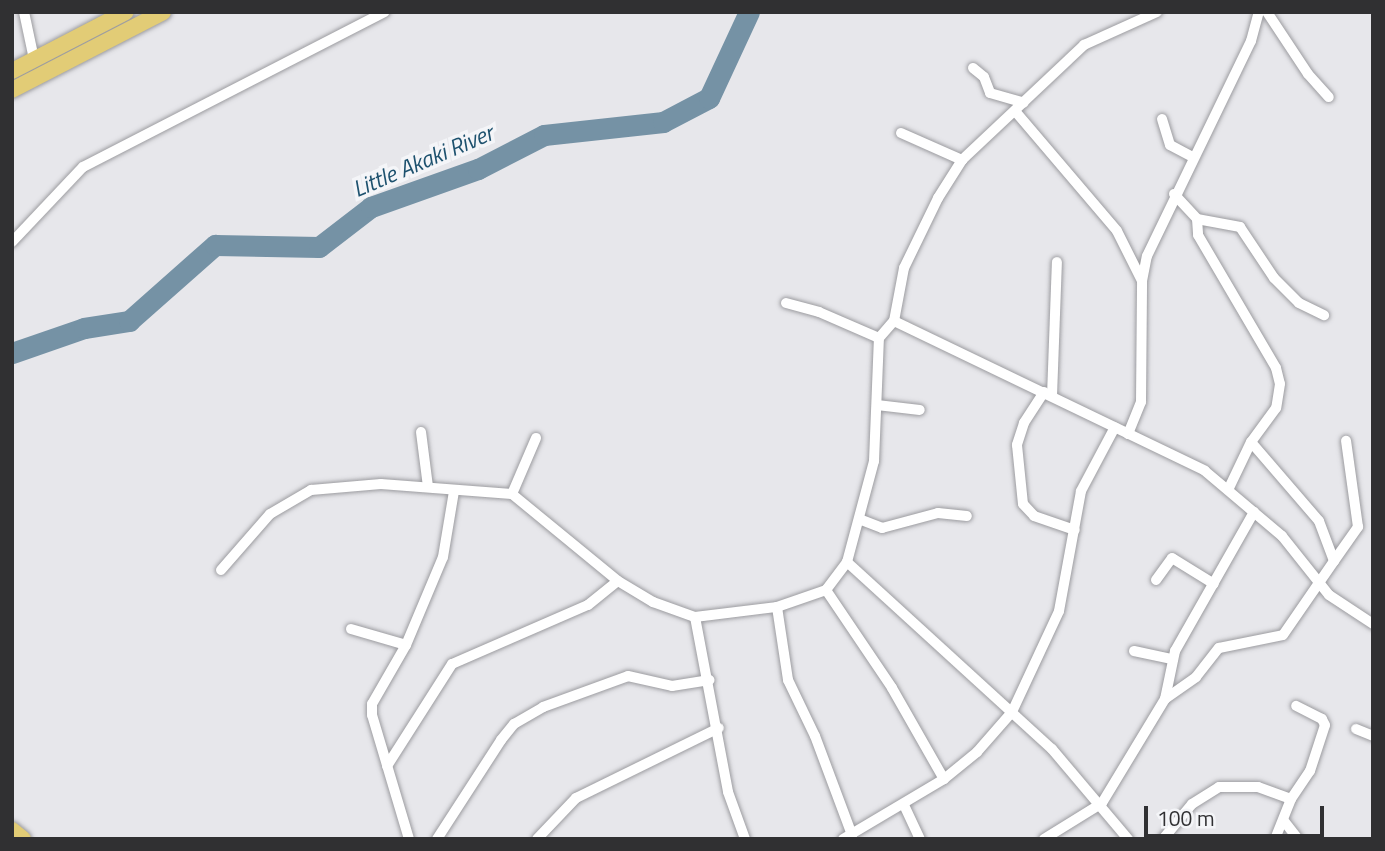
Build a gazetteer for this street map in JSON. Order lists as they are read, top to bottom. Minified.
{"water":["Little Akaki River"],"scale_bar":"100 m"}
